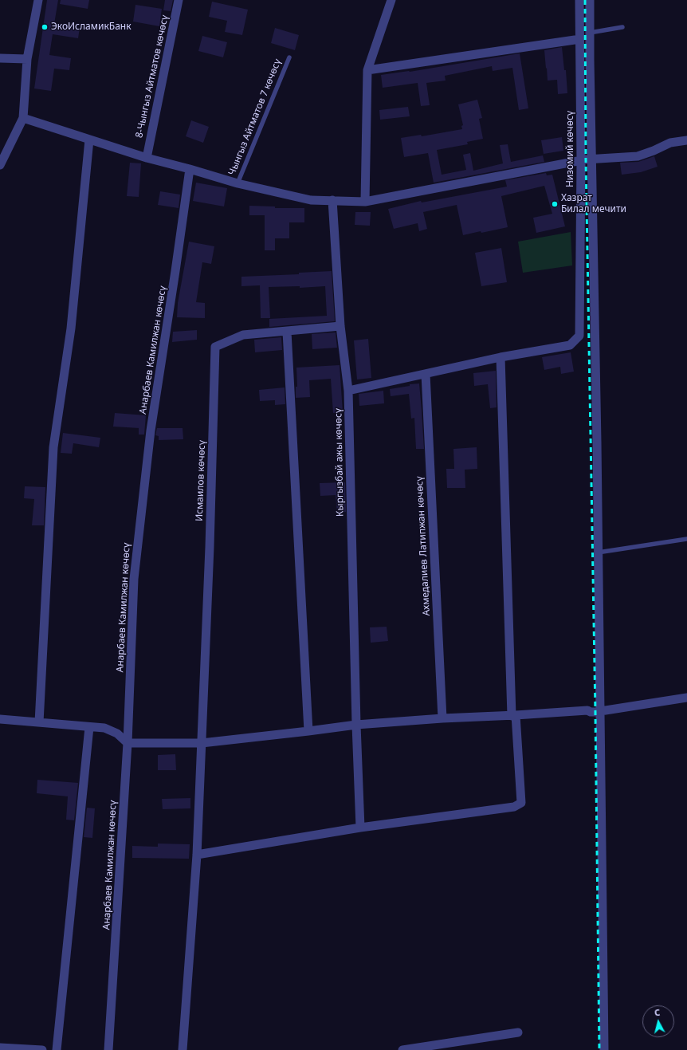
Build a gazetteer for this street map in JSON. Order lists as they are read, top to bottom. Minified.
{"streets":{"street":["8-Чынгыз Айтматов көчөсү","Низомий көчөсү","Анарбаев Камилжан көчөсү","Кыргызбай ажы көчөсү","Исмаилов көчөсү","Ахмедалиев Латипжан көчөсү"],"lane":["Чынгыз Айтматов 7 көчөсү"]},"crossings":[["Кыргызбай ажы көчөсү","Исмаилов көчөсү"]],"places":["ЭкоИсламикБанк","Хазрат Билал мечити"],"north":"top"}
